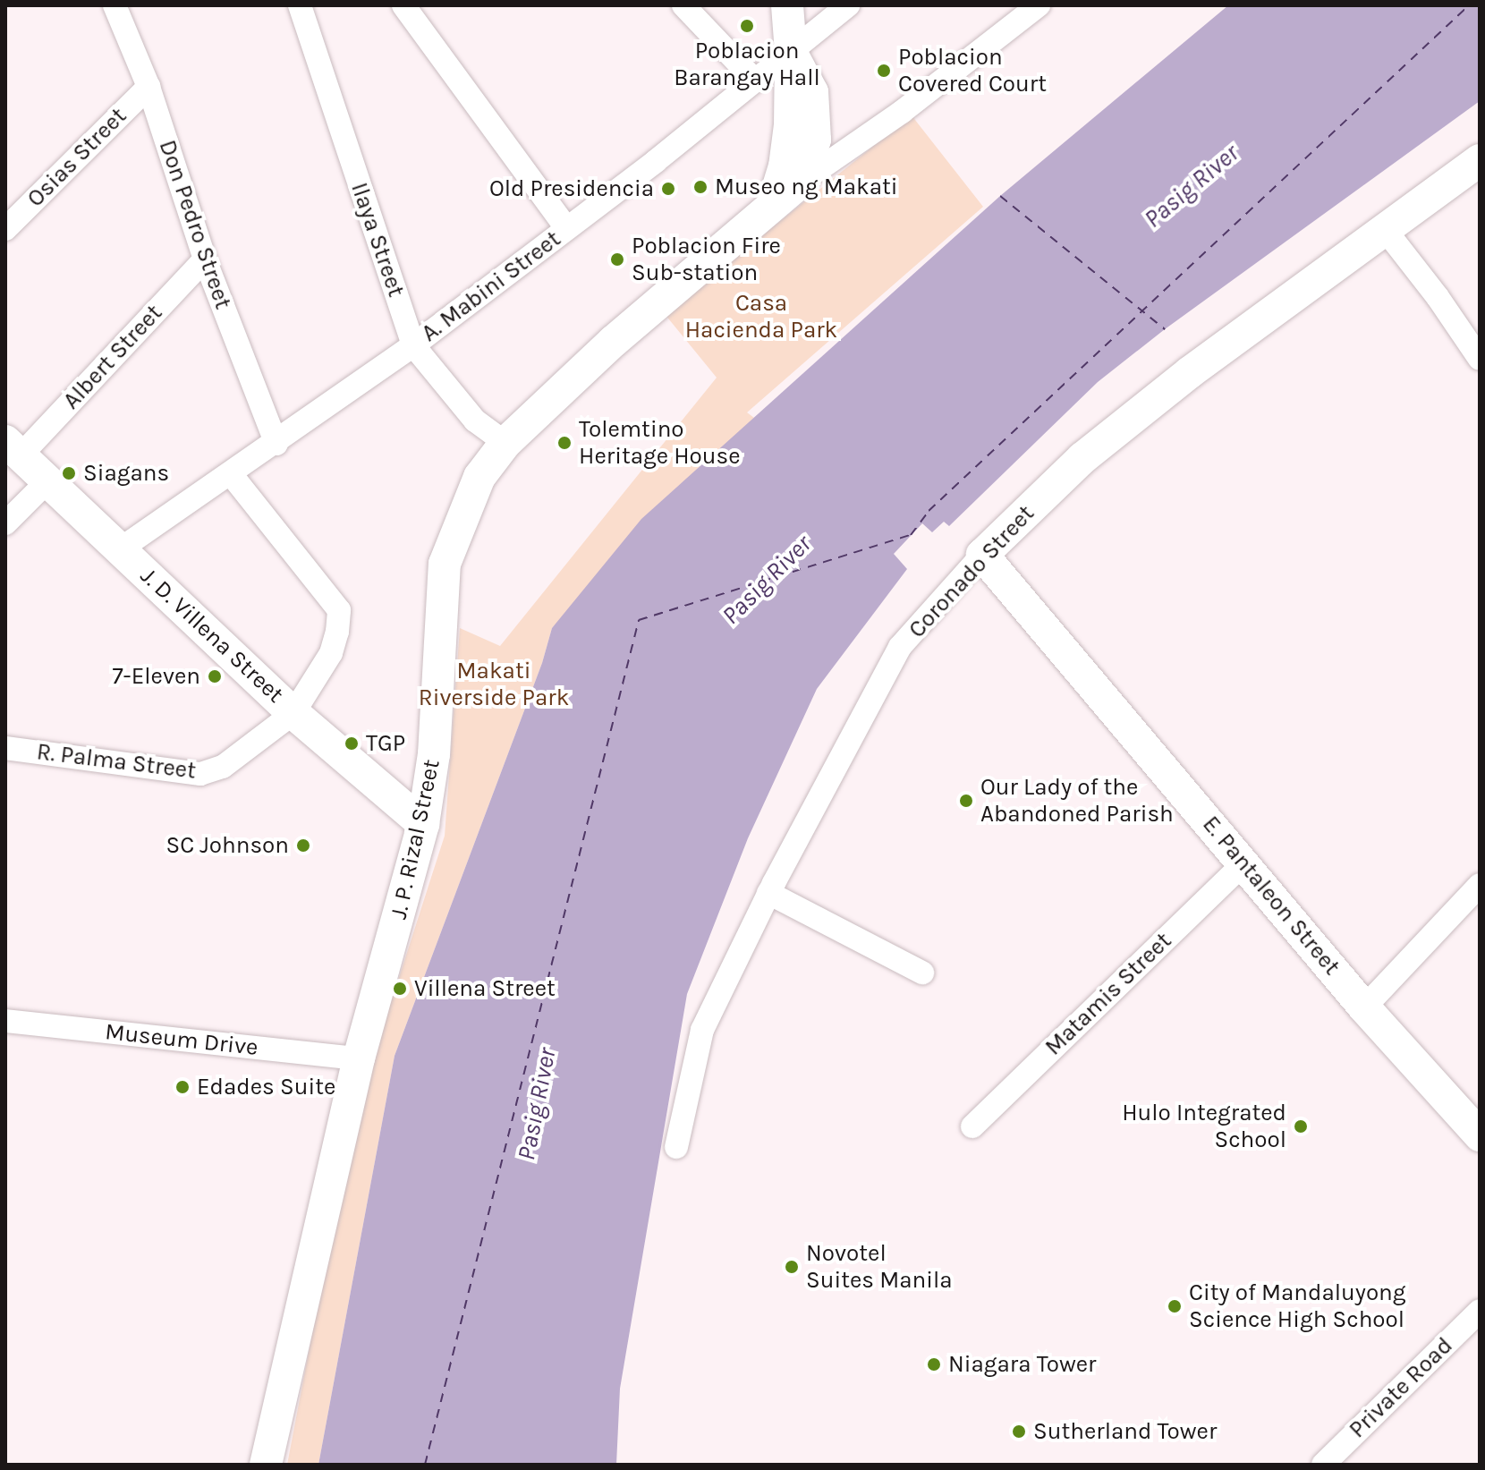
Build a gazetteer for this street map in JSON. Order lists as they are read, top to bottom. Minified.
{"streets":{"street":["Osias Street","Don Pedro Street","Ilaya Street","A. Mabini Street","Albert Street","Coronado Street","J. D. Villena Street","R. Palma Street","J. P. Rizal Street","E. Pantaleon Street","Matamis Street","Museum Drive","Private Road"]},"crossings":[["Osias Street","Don Pedro Street"],["Don Pedro Street","A. Mabini Street"],["Don Pedro Street","Albert Street"],["Ilaya Street","A. Mabini Street"],["Ilaya Street","J. P. Rizal Street"],["A. Mabini Street","J. D. Villena Street"],["Albert Street","J. D. Villena Street"],["Coronado Street","E. Pantaleon Street"],["J. D. Villena Street","R. Palma Street"],["J. D. Villena Street","J. P. Rizal Street"],["J. P. Rizal Street","Museum Drive"],["E. Pantaleon Street","Matamis Street"]],"water":["Pasig River"],"parks":["Casa Hacienda Park","Makati Riverside Park"],"places":["Poblacion Barangay Hall","Poblacion Covered Court","Museo ng Makati","Old Presidencia","Poblacion Fire Sub-station","Tolemtino Heritage House","Siagans","7-Eleven","TGP","Our Lady of the Abandoned Parish","SC Johnson","Villena Street","Edades Suite","Hulo Integrated School","Novotel Suites Manila","City of Mandaluyong Science High School","Niagara Tower","Sutherland Tower"]}
